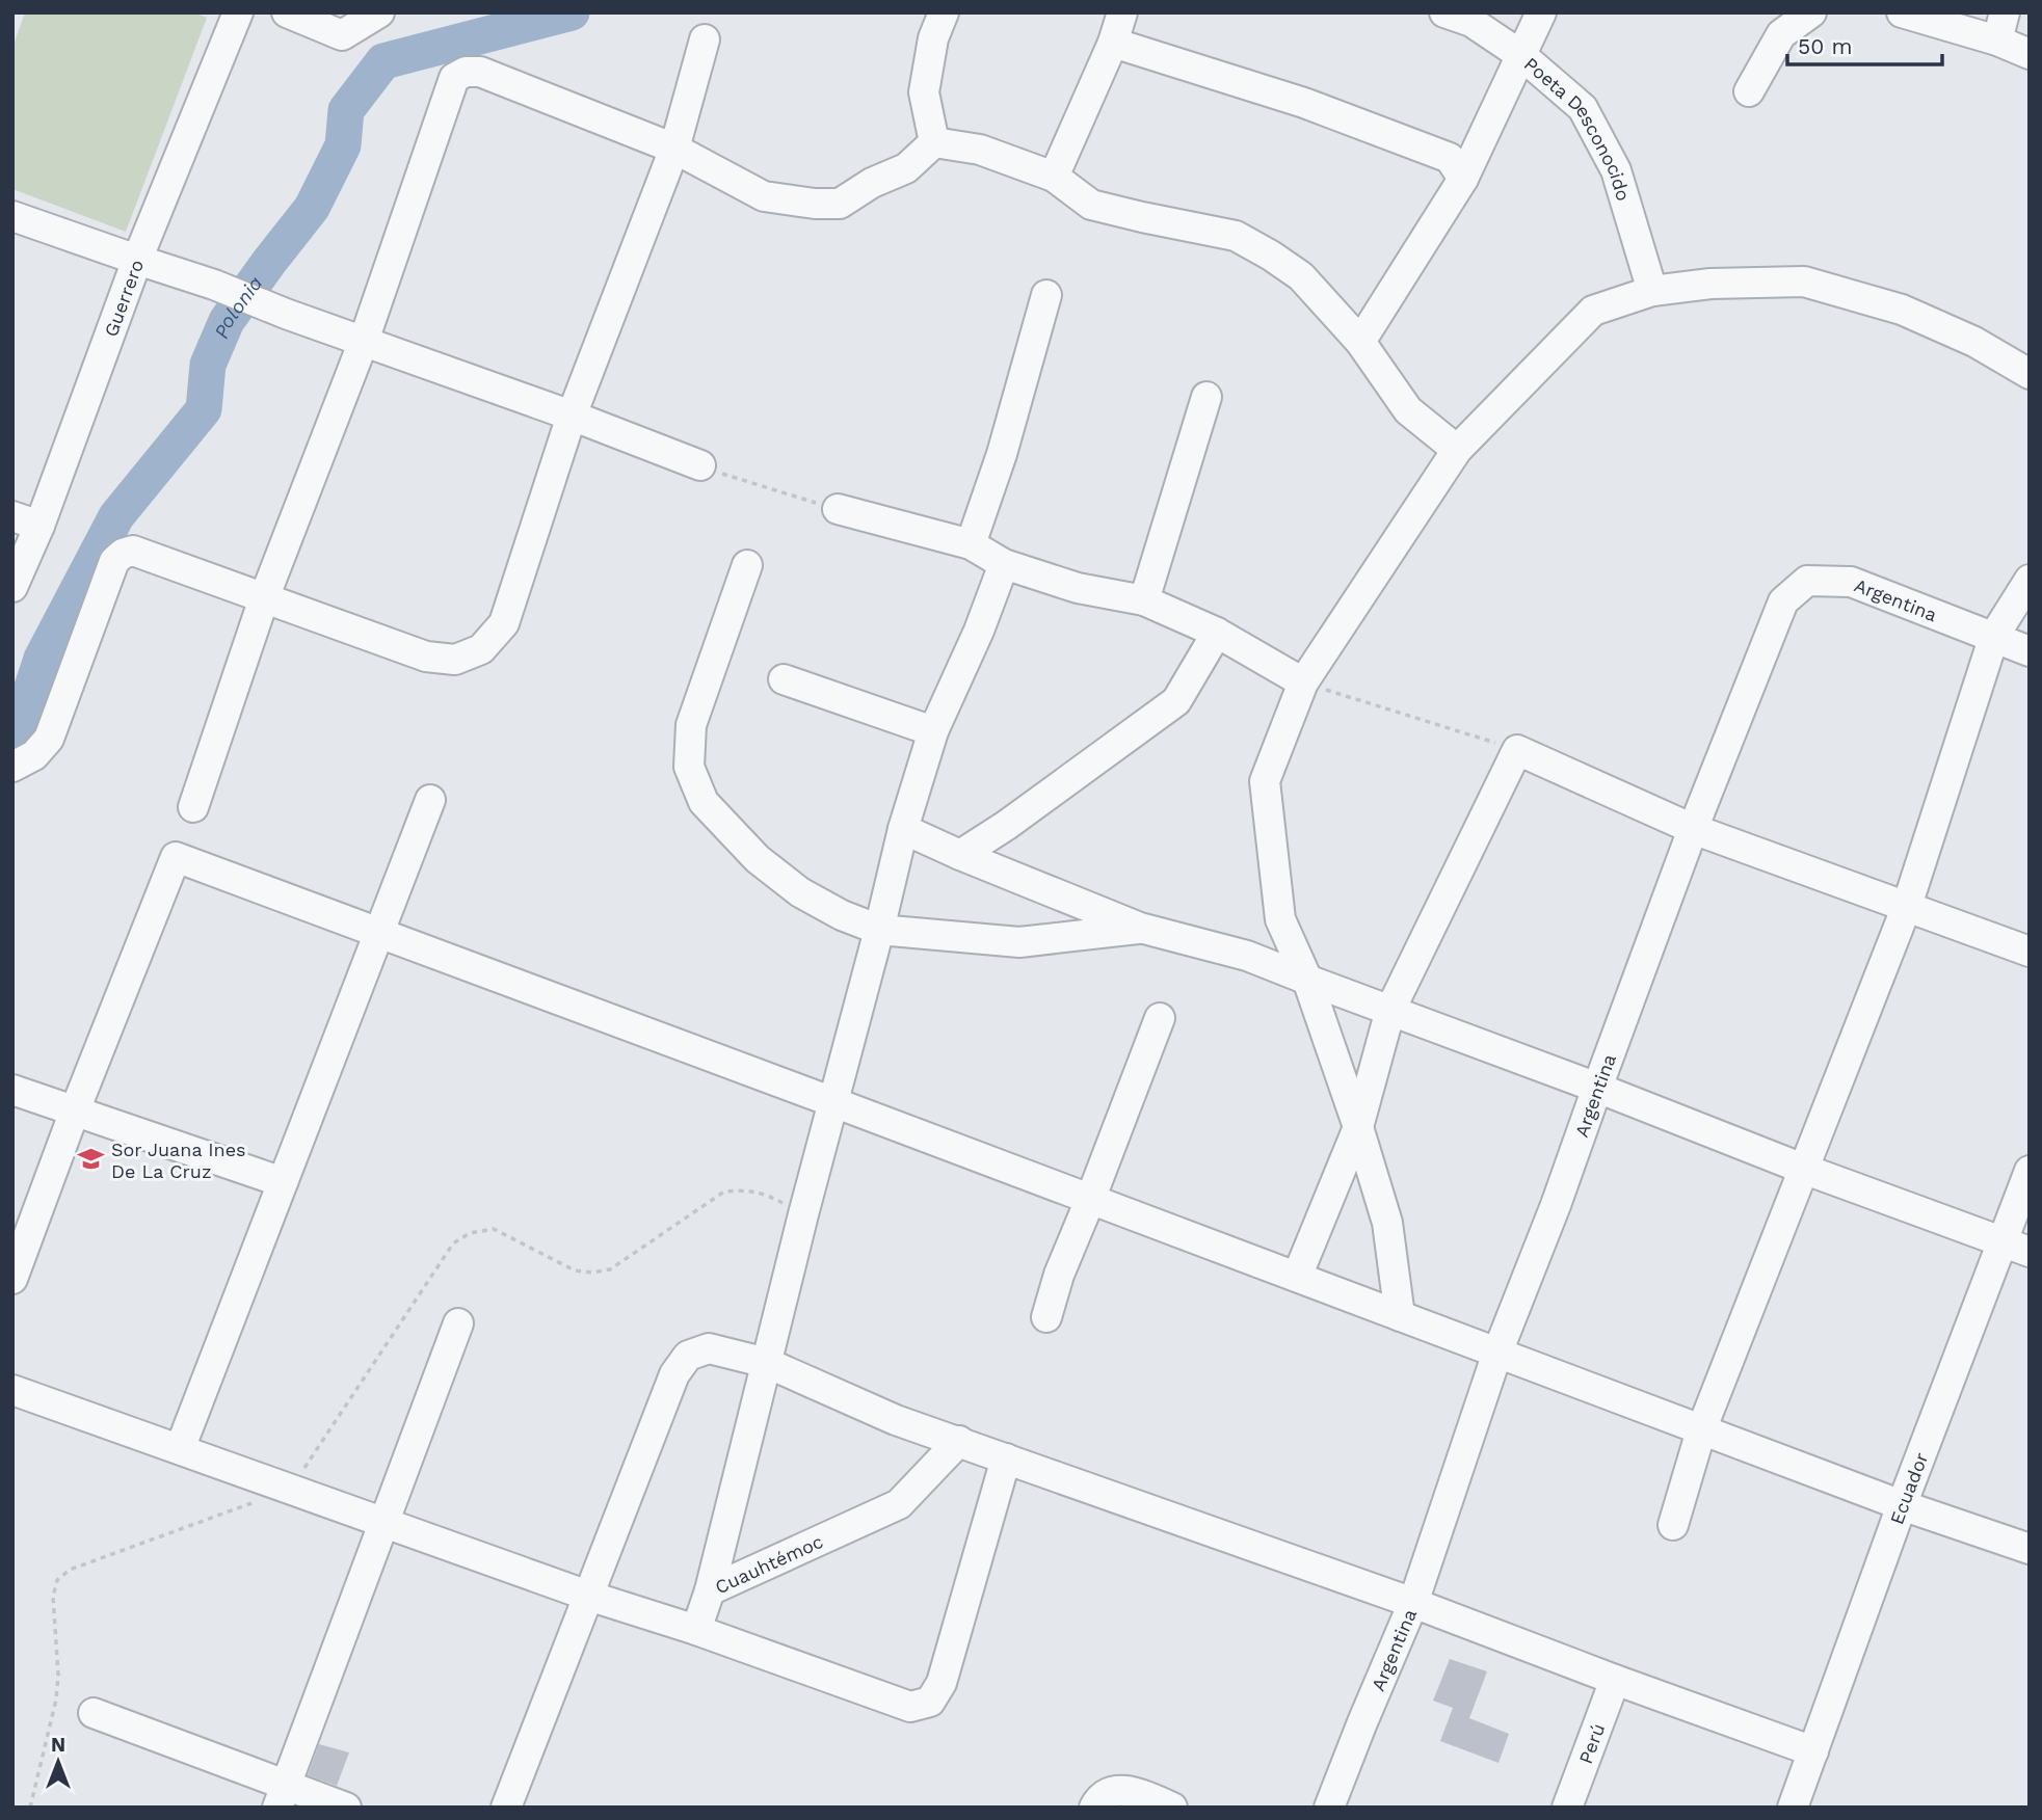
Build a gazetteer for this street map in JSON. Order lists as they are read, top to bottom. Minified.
{"streets":{"street":["Poeta Desconocido","Guerrero","Argentina","Ecuador","Cuauhtémoc","Perú"]},"water":["Polonia"],"places":{"school or university":["Sor Juana Ines De La Cruz"]},"scale_bar":"50 m","north":"top"}
